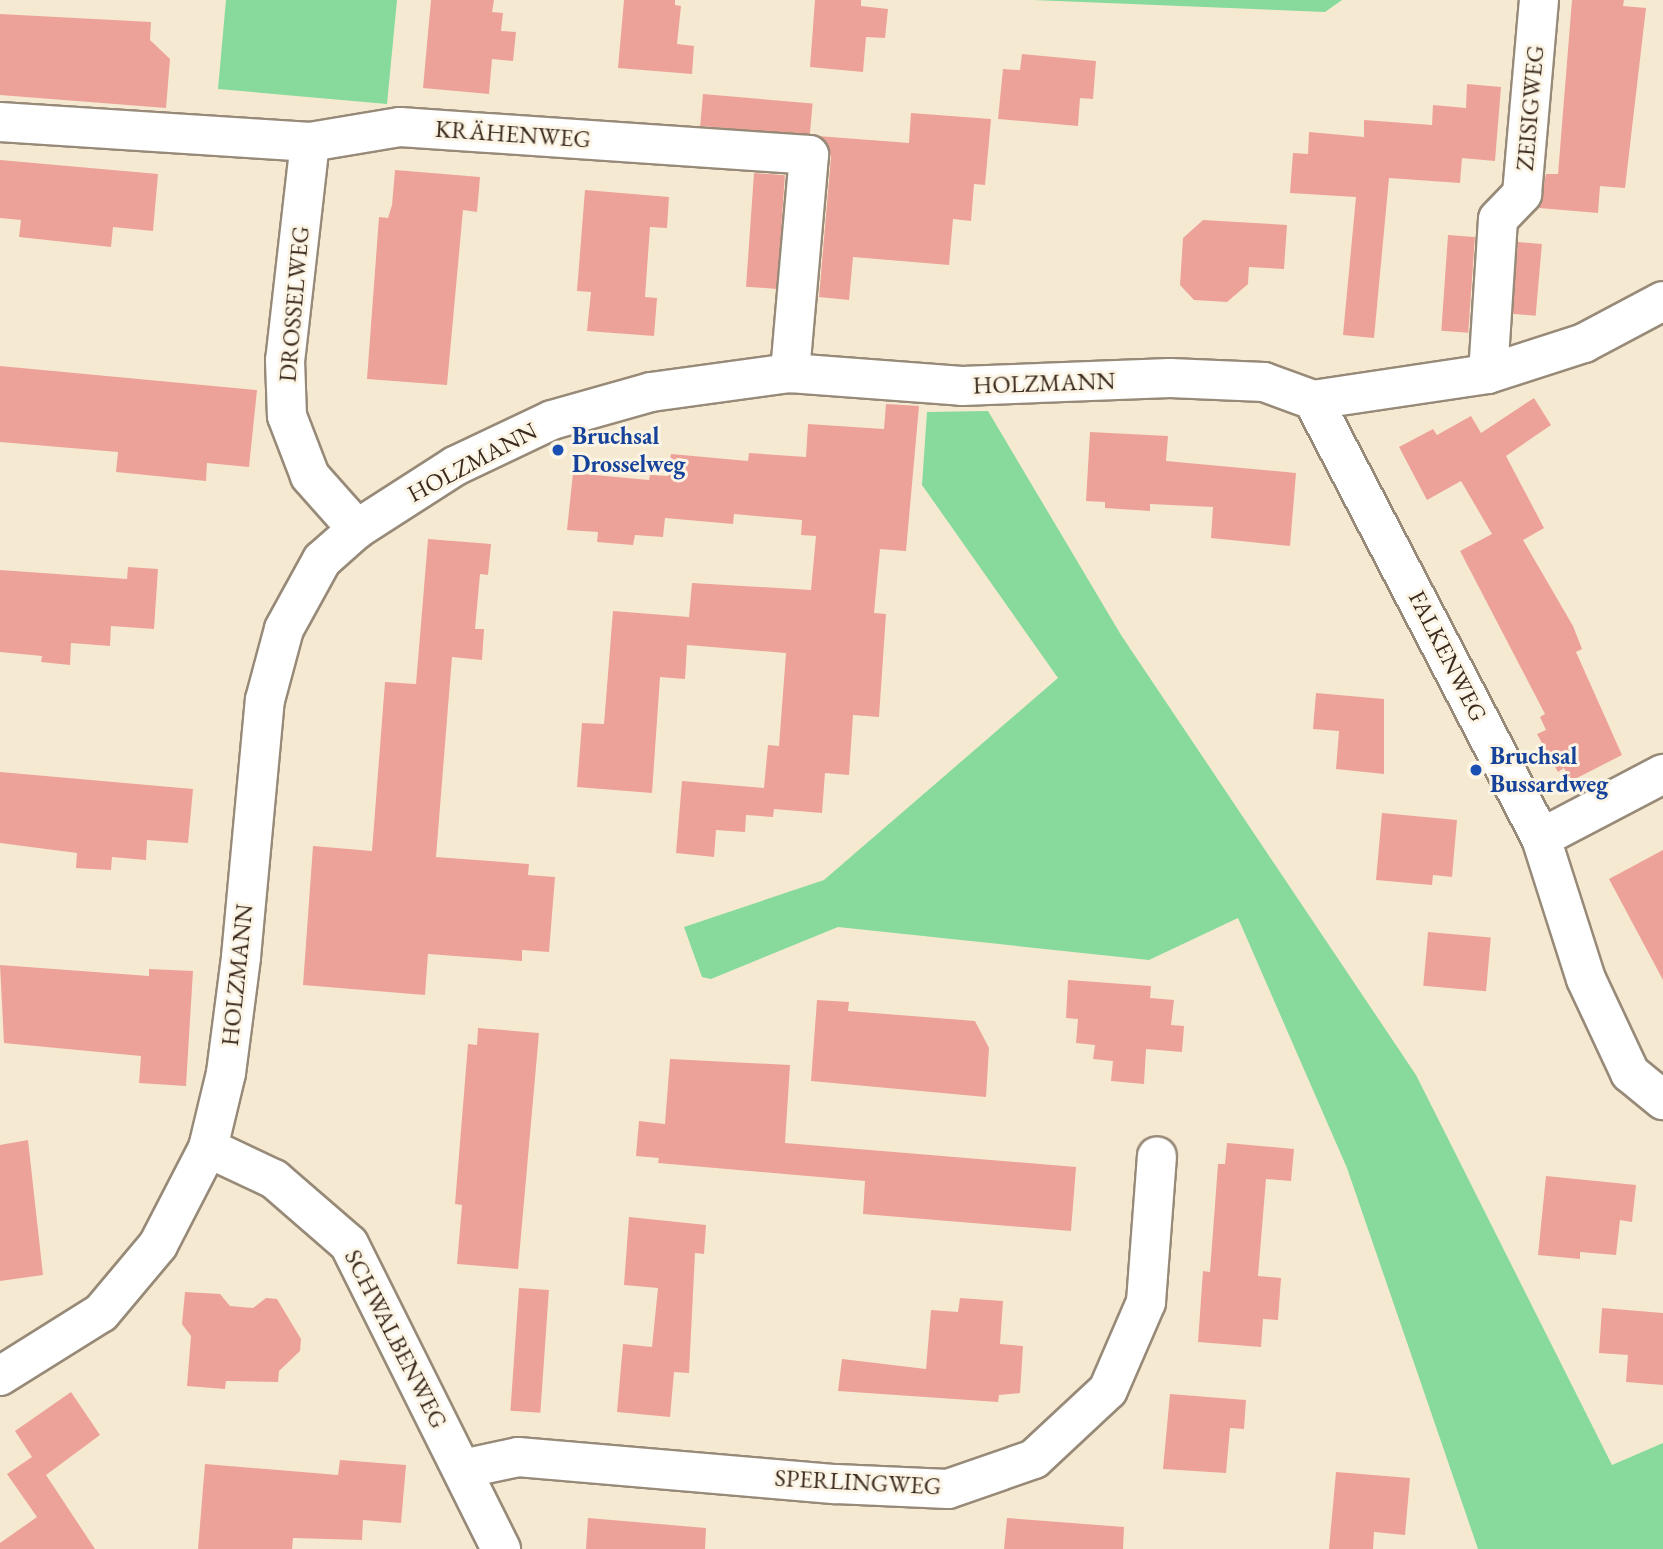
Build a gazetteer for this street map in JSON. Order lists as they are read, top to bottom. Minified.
{"streets":{"street":["ZEISIGWEG","KRÄHENWEG","DROSSELWEG","HOLZMANN","FALKENWEG","SCHWALBENWEG","SPERLINGWEG"]},"crossings":[["ZEISIGWEG","HOLZMANN"],["KRÄHENWEG","DROSSELWEG"],["KRÄHENWEG","HOLZMANN"],["DROSSELWEG","HOLZMANN"],["HOLZMANN","FALKENWEG"],["HOLZMANN","SCHWALBENWEG"],["SCHWALBENWEG","SPERLINGWEG"]],"places":["Bruchsal Drosselweg","Bruchsal Bussardweg"]}
